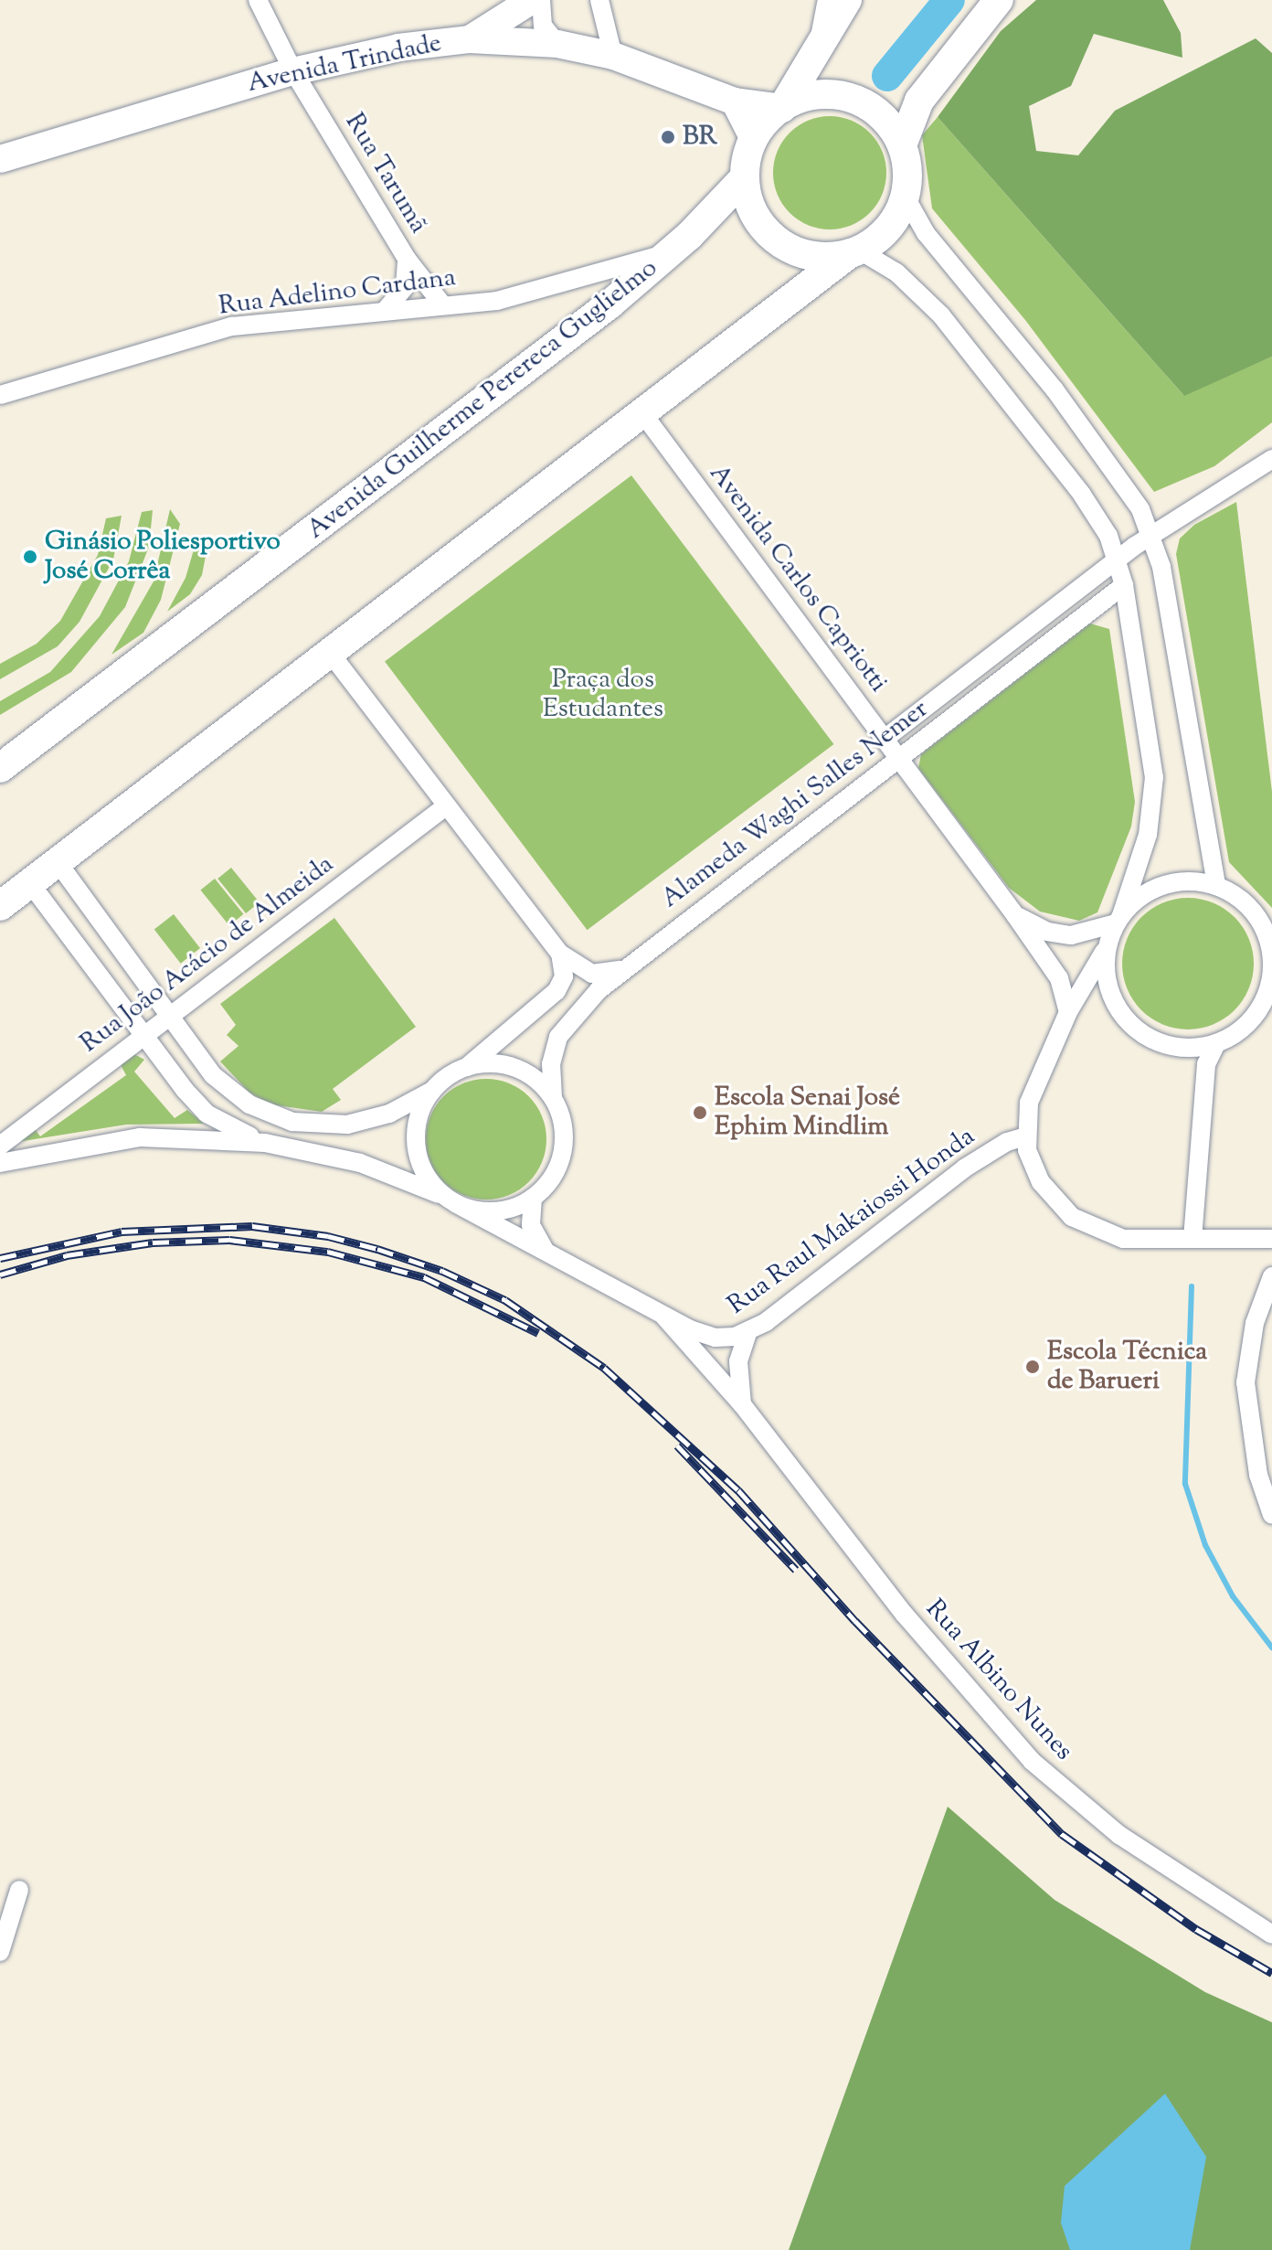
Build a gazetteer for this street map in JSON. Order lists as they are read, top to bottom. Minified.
{"streets":{"main road":["Avenida Guilherme Perereca Guglielmo"],"street":["Avenida Trindade","Rua Tarumã","Rua Adelino Cardana","Avenida Carlos Capriotti","Alameda Waghi Salles Nemer","Rua João Acácio de Almeida","Rua Raul Makaiossi Honda","Rua Albino Nunes"]},"crossings":[["Avenida Trindade","Rua Tarumã"],["Avenida Trindade","Avenida Guilherme Perereca Guglielmo"],["Rua Tarumã","Rua Adelino Cardana"],["Rua Adelino Cardana","Avenida Guilherme Perereca Guglielmo"],["Avenida Carlos Capriotti","Alameda Waghi Salles Nemer"],["Rua Raul Makaiossi Honda","Rua Albino Nunes"]],"parks":["Praça dos Estudantes"],"places":["BR","Ginásio Poliesportivo José Corrêa","Escola Senai José Ephim Mindlim","Escola Técnica de Barueri"]}
